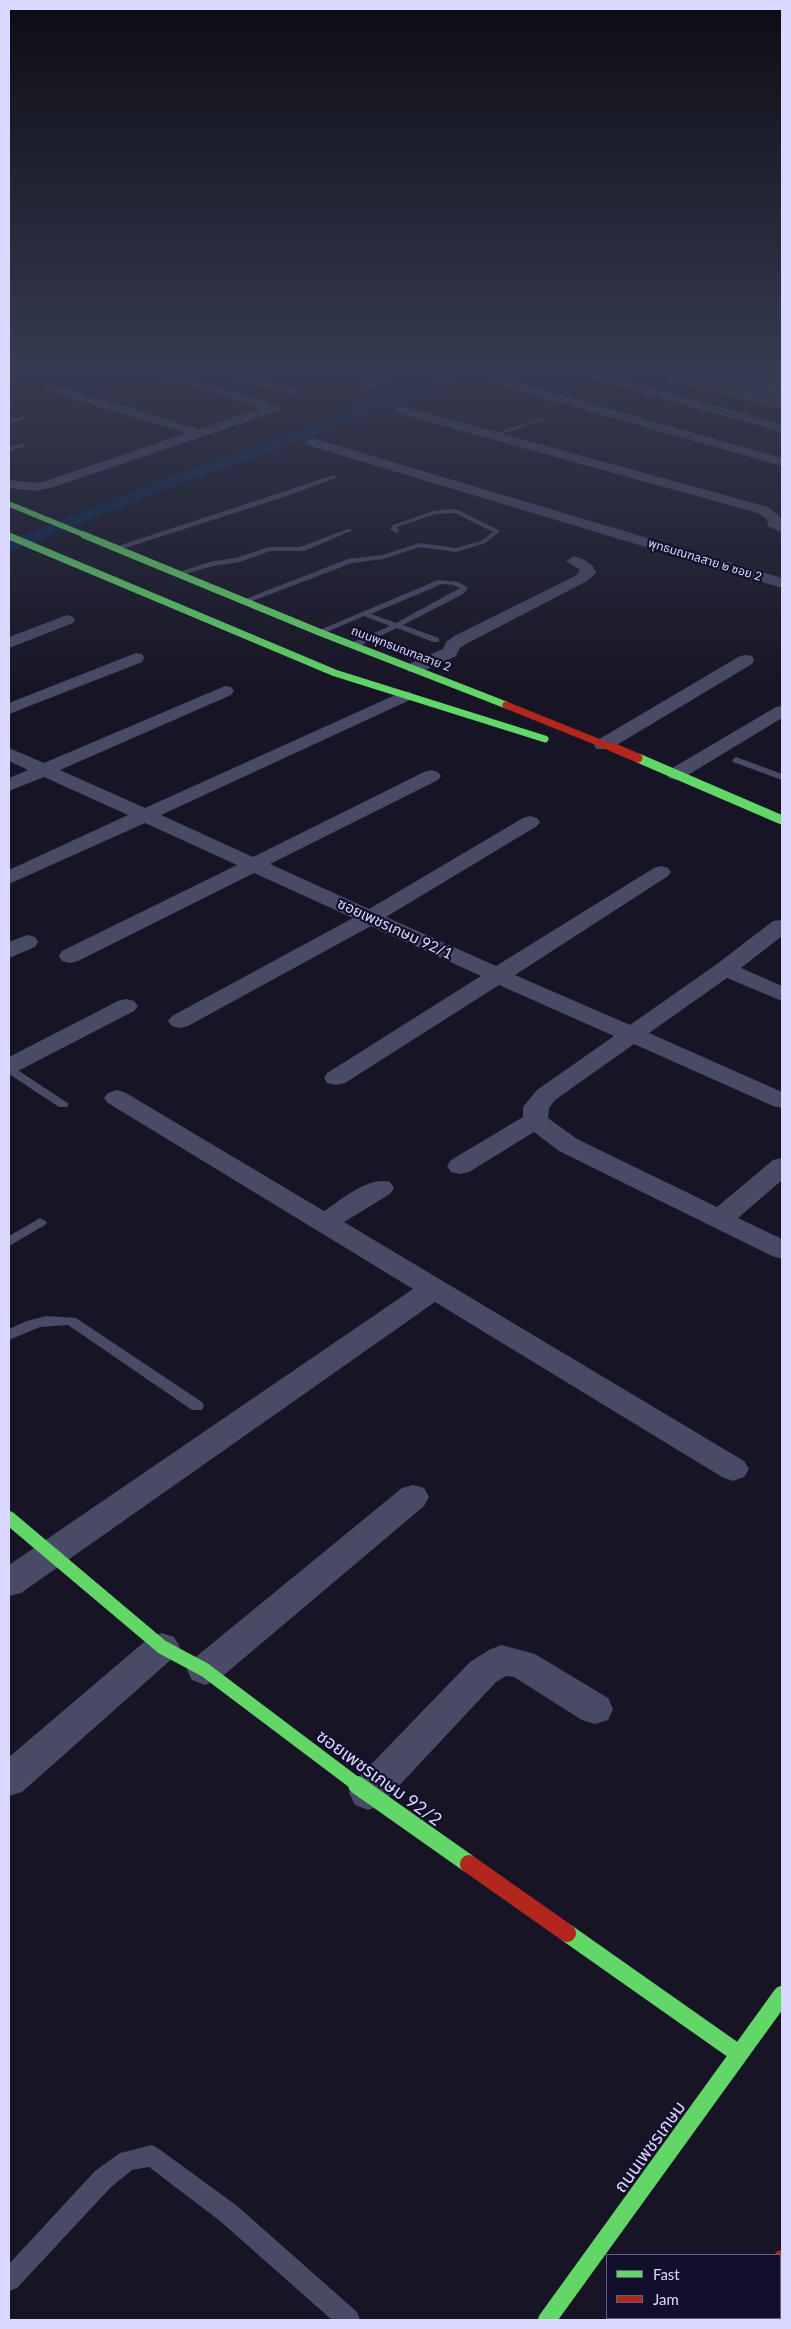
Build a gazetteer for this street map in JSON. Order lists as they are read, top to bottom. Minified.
{"streets":{"main road":["ถนนพุทธมณฑลสาย 2","ซอยเพชรเกษม 92/2","ถนนเพชรเกษม"],"street":["พุทธมณฑลสาย ๒ ซอย 2","ซอยเพชรเกษม 92/1"]},"crossings":[["ซอยเพชรเกษม 92/2","ถนนเพชรเกษม"]],"legend":["Fast","Jam"]}
